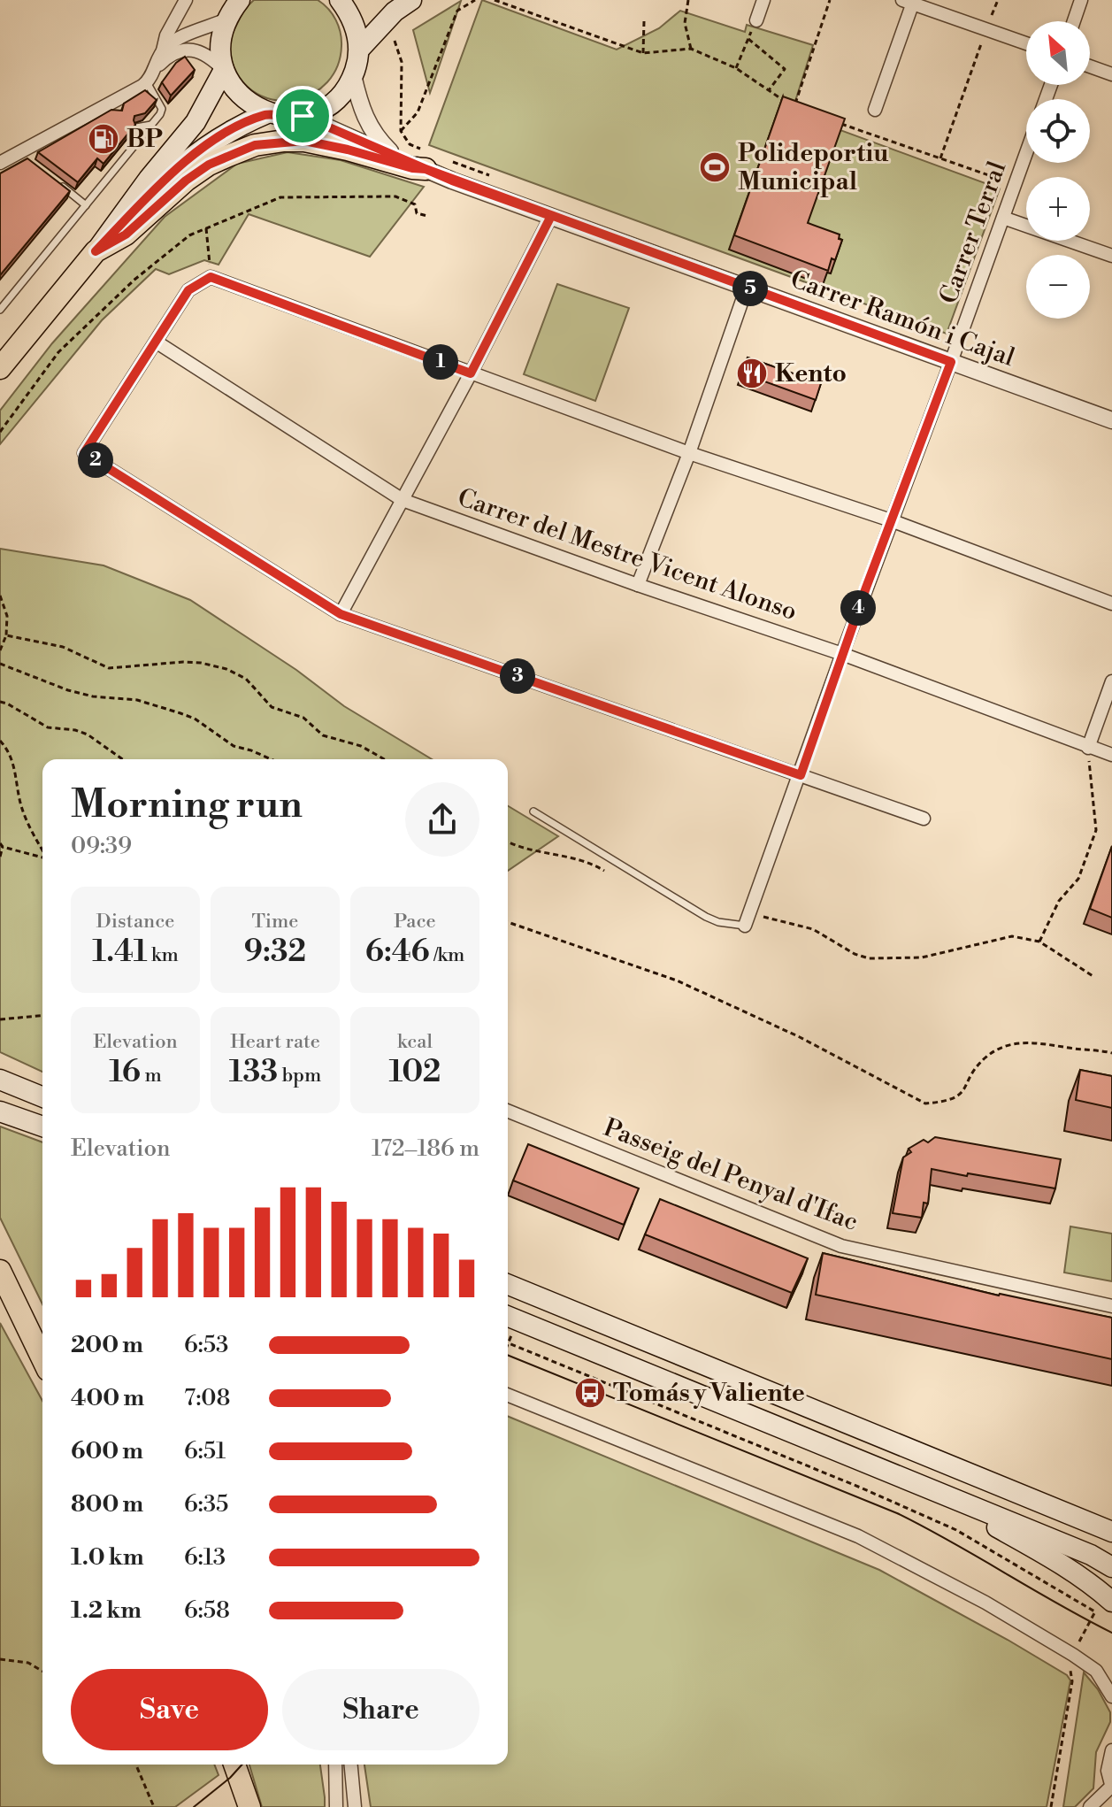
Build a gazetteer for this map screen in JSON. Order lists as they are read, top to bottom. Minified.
{"streets":{"street":["Carrer Terral","Carrer Ramón i Cajal","Carrer del Mestre Vicent Alonso","Passeig del Penyal d'Ifac"]},"crossings":[["Carrer Terral","Carrer Ramón i Cajal"],["Carrer Terral","Carrer del Mestre Vicent Alonso"]],"places":{"fuel station":["BP"],"sports":["Polideportiu Municipal"],"restaurant":["Kento"],"bus stop":["Tomás y Valiente"]},"north":"top left","page":{"map_buttons":["+","−"],"pins":["5","1","2","4","3"],"heading":["Morning run","09:39"],"stats":[["Distance","1.41 km"],["Time","9:32"],["Pace","6:46 /km"],["Elevation","16 m"],["Heart rate","133 bpm"],["kcal","102"]],"chart":["Elevation","172–186 m"],"list":[{"name":"200 m","note":"6:53"},{"name":"400 m","note":"7:08"},{"name":"600 m","note":"6:51"},{"name":"800 m","note":"6:35"},{"name":"1.0 km","note":"6:13"},{"name":"1.2 km","note":"6:58"}],"buttons":["Save","Share"]}}
